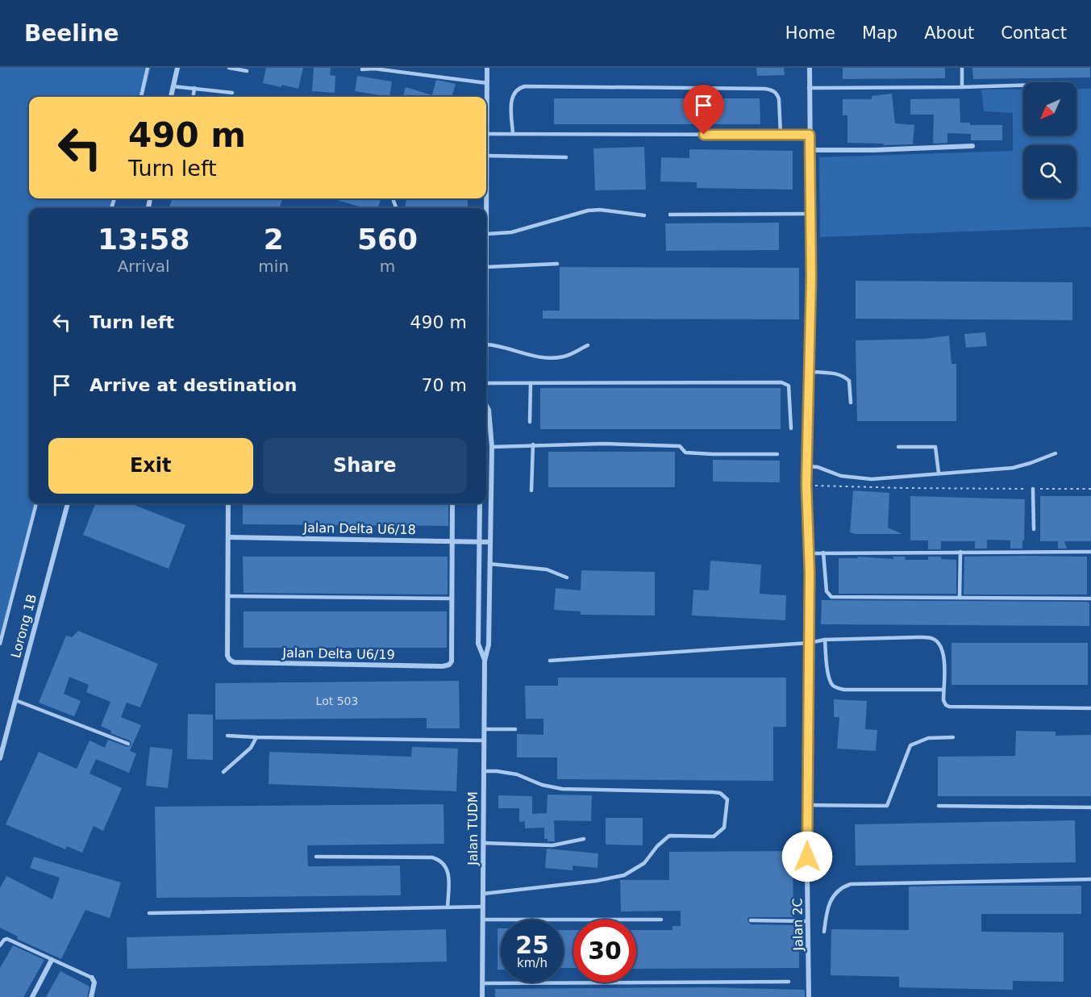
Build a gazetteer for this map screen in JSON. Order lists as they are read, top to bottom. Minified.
{"streets":{"street":["Jalan Delta U6/18","Lorong 1B","Jalan Delta U6/19","Jalan TUDM","Jalan 2C"]},"crossings":[["Jalan Delta U6/18","Jalan TUDM"]],"house_numbers":["Lot 503"],"north":"bottom left","page":{"header":"Beeline","nav":["Home","Map","About","Contact"],"turn":["490 m","Turn left"],"eta":["13:58","Arrival","2","min","560","m"],"list":[{"name":"Turn left","value":"490 m"},{"name":"Arrive at destination","value":"70 m"}],"buttons":["Exit","Share"],"speed":"25 km/h","limit":"30"}}
